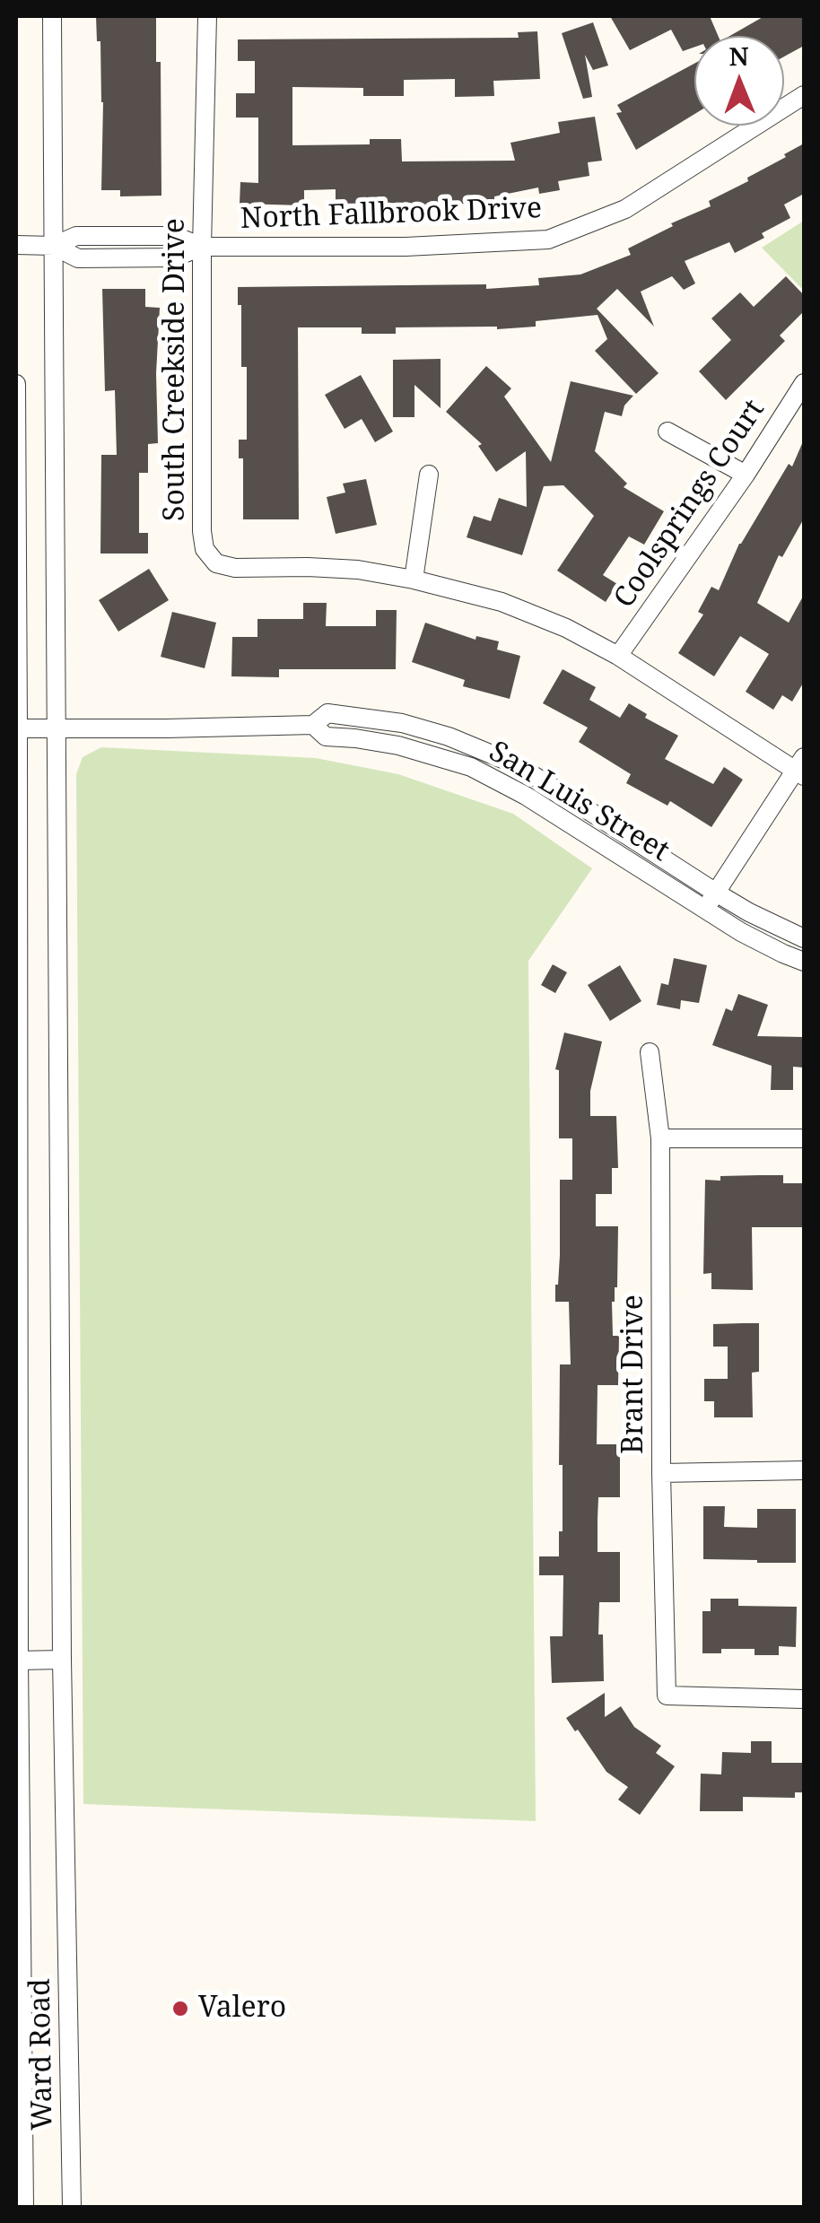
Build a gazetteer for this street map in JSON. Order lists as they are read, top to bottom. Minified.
{"streets":{"street":["North Fallbrook Drive","South Creekside Drive","Coolsprings Court","San Luis Street","Brant Drive","Ward Road"]},"crossings":[["North Fallbrook Drive","South Creekside Drive"],["North Fallbrook Drive","Ward Road"],["South Creekside Drive","Coolsprings Court"],["San Luis Street","Ward Road"]],"places":["Valero"],"north":"top"}
